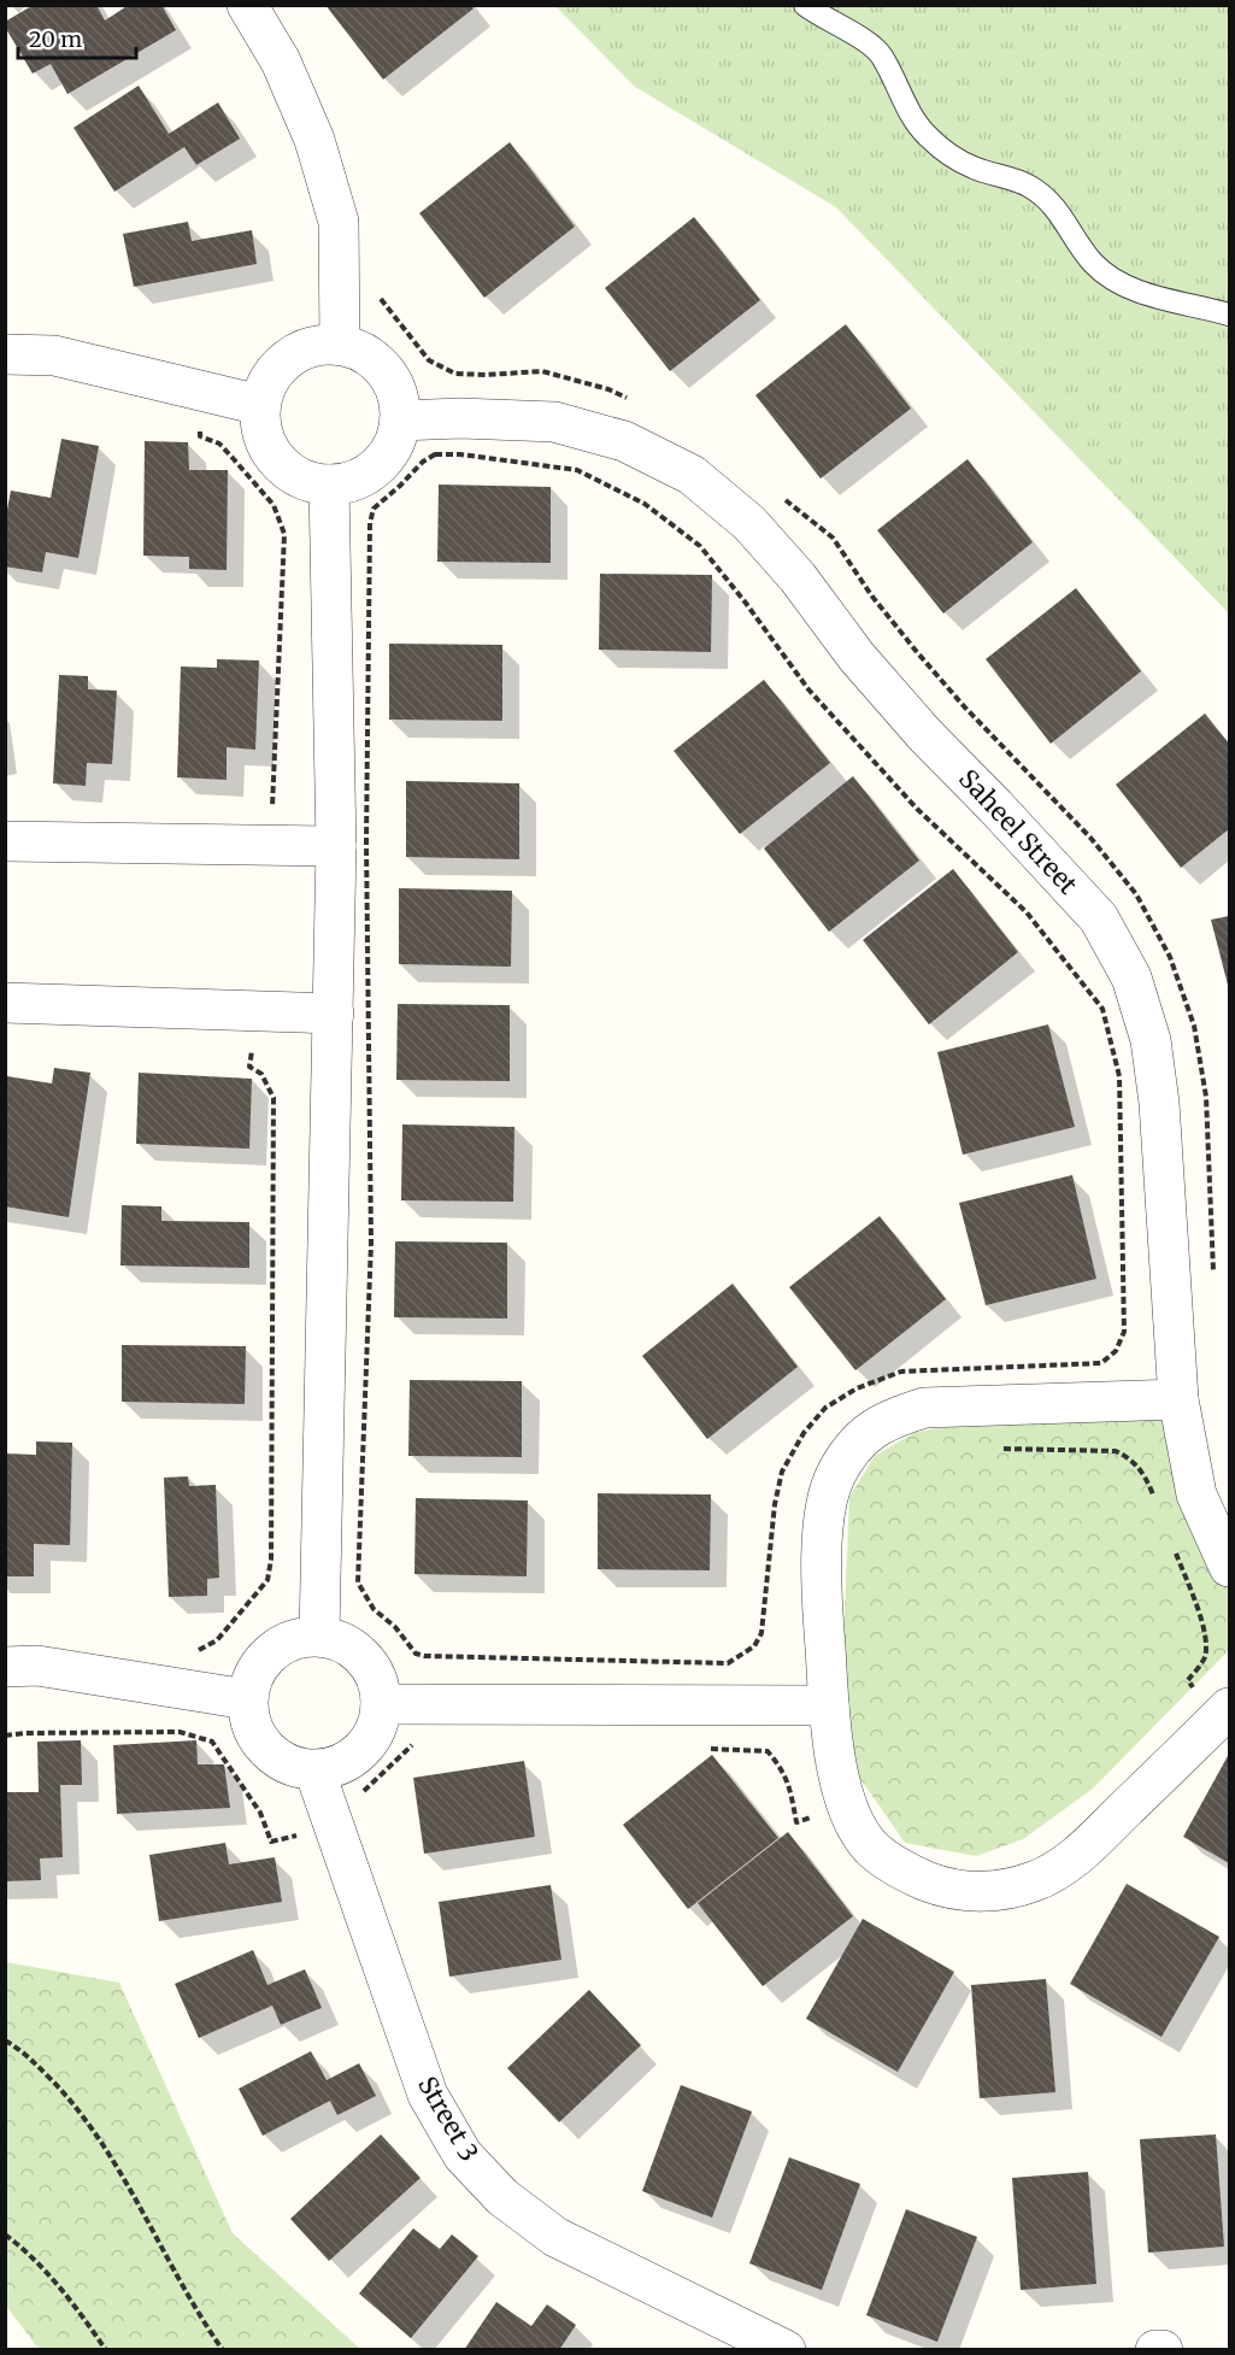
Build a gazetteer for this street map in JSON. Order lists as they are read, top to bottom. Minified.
{"streets":{"street":["Saheel Street","Street 3"]},"scale_bar":"20 m"}
